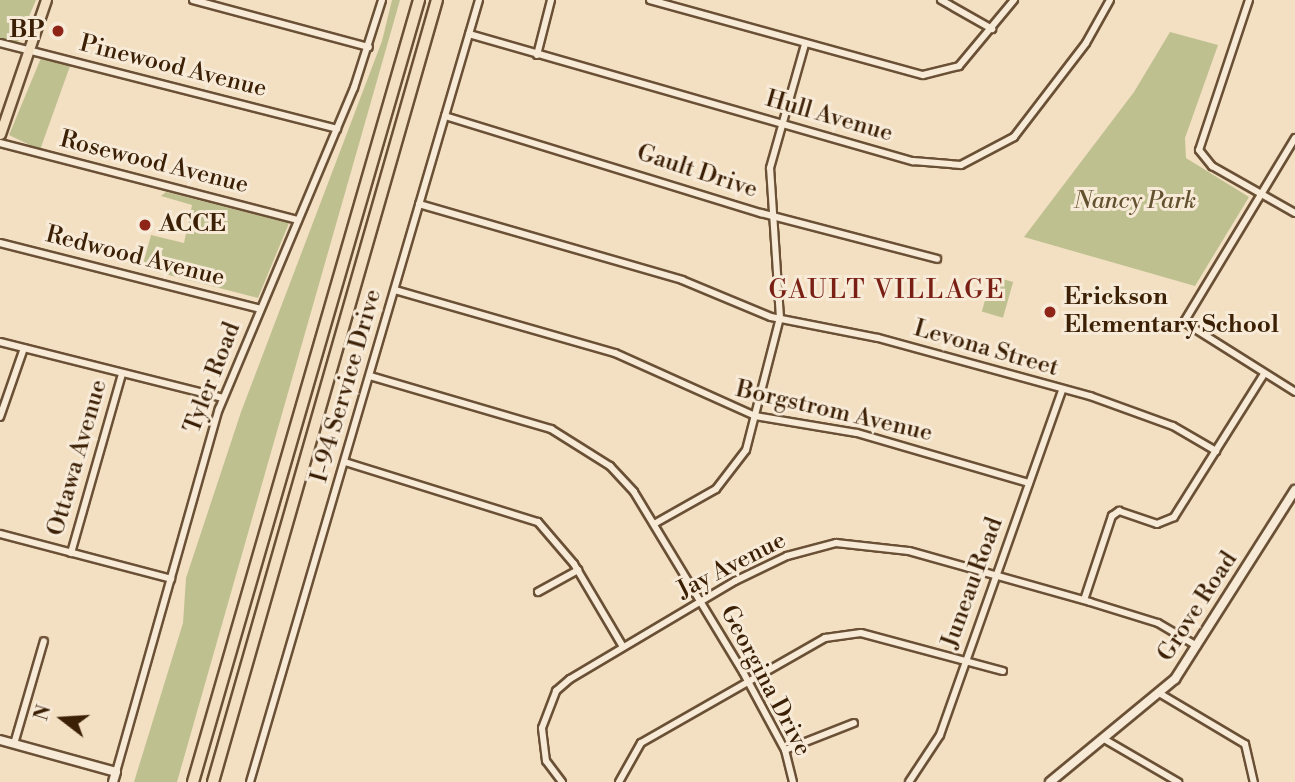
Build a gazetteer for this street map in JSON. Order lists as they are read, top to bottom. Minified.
{"streets":{"main road":["Tyler Road","Grove Road"],"street":["Pinewood Avenue","Hull Avenue","Rosewood Avenue","Gault Drive","Redwood Avenue","Levona Street","I-94 Service Drive","Borgstrom Avenue","Ottawa Avenue","Jay Avenue","Juneau Road","Georgina Drive"]},"crossings":[["Pinewood Avenue","Tyler Road"],["Hull Avenue","I-94 Service Drive"],["Rosewood Avenue","Tyler Road"],["Gault Drive","I-94 Service Drive"],["Redwood Avenue","Tyler Road"],["Levona Street","I-94 Service Drive"],["Levona Street","Juneau Road"],["I-94 Service Drive","Borgstrom Avenue"],["I-94 Service Drive","Georgina Drive"],["Borgstrom Avenue","Juneau Road"],["Jay Avenue","Juneau Road"],["Jay Avenue","Grove Road"],["Jay Avenue","Georgina Drive"]],"districts":["GAULT VILLAGE"],"parks":["Nancy Park"],"places":["BP","ACCE","Erickson Elementary School"],"north":"left"}
